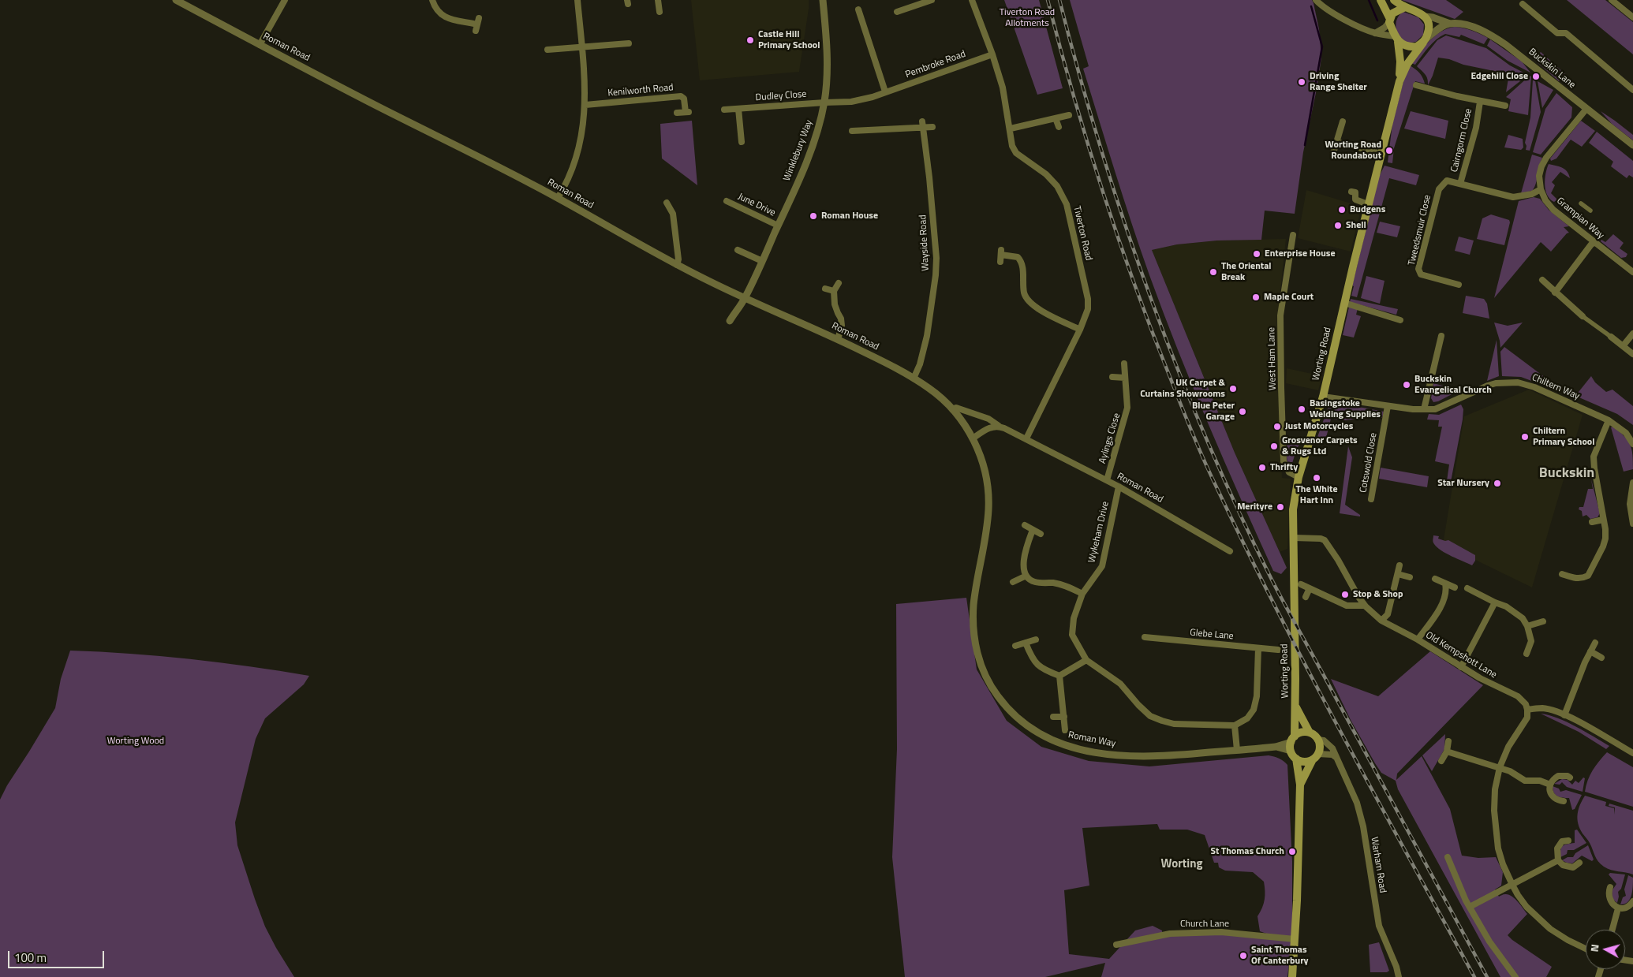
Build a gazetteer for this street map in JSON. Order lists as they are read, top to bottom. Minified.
{"streets":{"main road":["Worting Road"],"street":["Roman Road","Pembroke Road","Buckskin Lane","Kenilworth Road","Dudley Close","Cairngorm Close","Winklebury Way","June Drive","Grampian Way","Tweedsmuir Close","Tiverton Road","Wayside Road","West Ham Lane","Chiltern Way","Aylings Close","Cotswold Close","Wykeham Drive","Glebe Lane","Old Kempshott Lane","Roman Way","Warham Road","Church Lane"]},"crossings":[["Roman Road","Winklebury Way"],["Roman Road","Tiverton Road"],["Roman Road","Wayside Road"],["Roman Road","Aylings Close"],["Roman Road","Wykeham Drive"],["Roman Road","Roman Way"],["Pembroke Road","Dudley Close"],["Pembroke Road","Winklebury Way"],["Pembroke Road","Tiverton Road"],["Buckskin Lane","Worting Road"],["Dudley Close","Winklebury Way"],["Cairngorm Close","Tweedsmuir Close"],["Winklebury Way","June Drive"],["Grampian Way","Tweedsmuir Close"],["Worting Road","West Ham Lane"],["Worting Road","Chiltern Way"],["Worting Road","Old Kempshott Lane"],["Worting Road","Roman Way"],["Worting Road","Warham Road"],["Chiltern Way","Cotswold Close"],["Roman Way","Warham Road"]],"districts":["Buckskin","Worting"],"parks":["Tiverton Road Allotments","Worting Wood"],"places":["Castle Hill Primary School","Edgehill Close","Driving Range Shelter","Worting Road Roundabout","Budgens","Roman House","Shell","Enterprise House","The Oriental Break","Maple Court","Buckskin Evangelical Church","UK Carpet & Curtains Showrooms","Basingstoke Welding Supplies","Blue Peter Garage","Just Motorcycles","Chiltern Primary School","Grosvenor Carpets & Rugs Ltd","Thrifty","The White Hart Inn","Star Nursery","Merityre","Stop & Shop","St Thomas Church","Saint Thomas Of Canterbury"],"scale_bar":"100 m","north":"left"}
